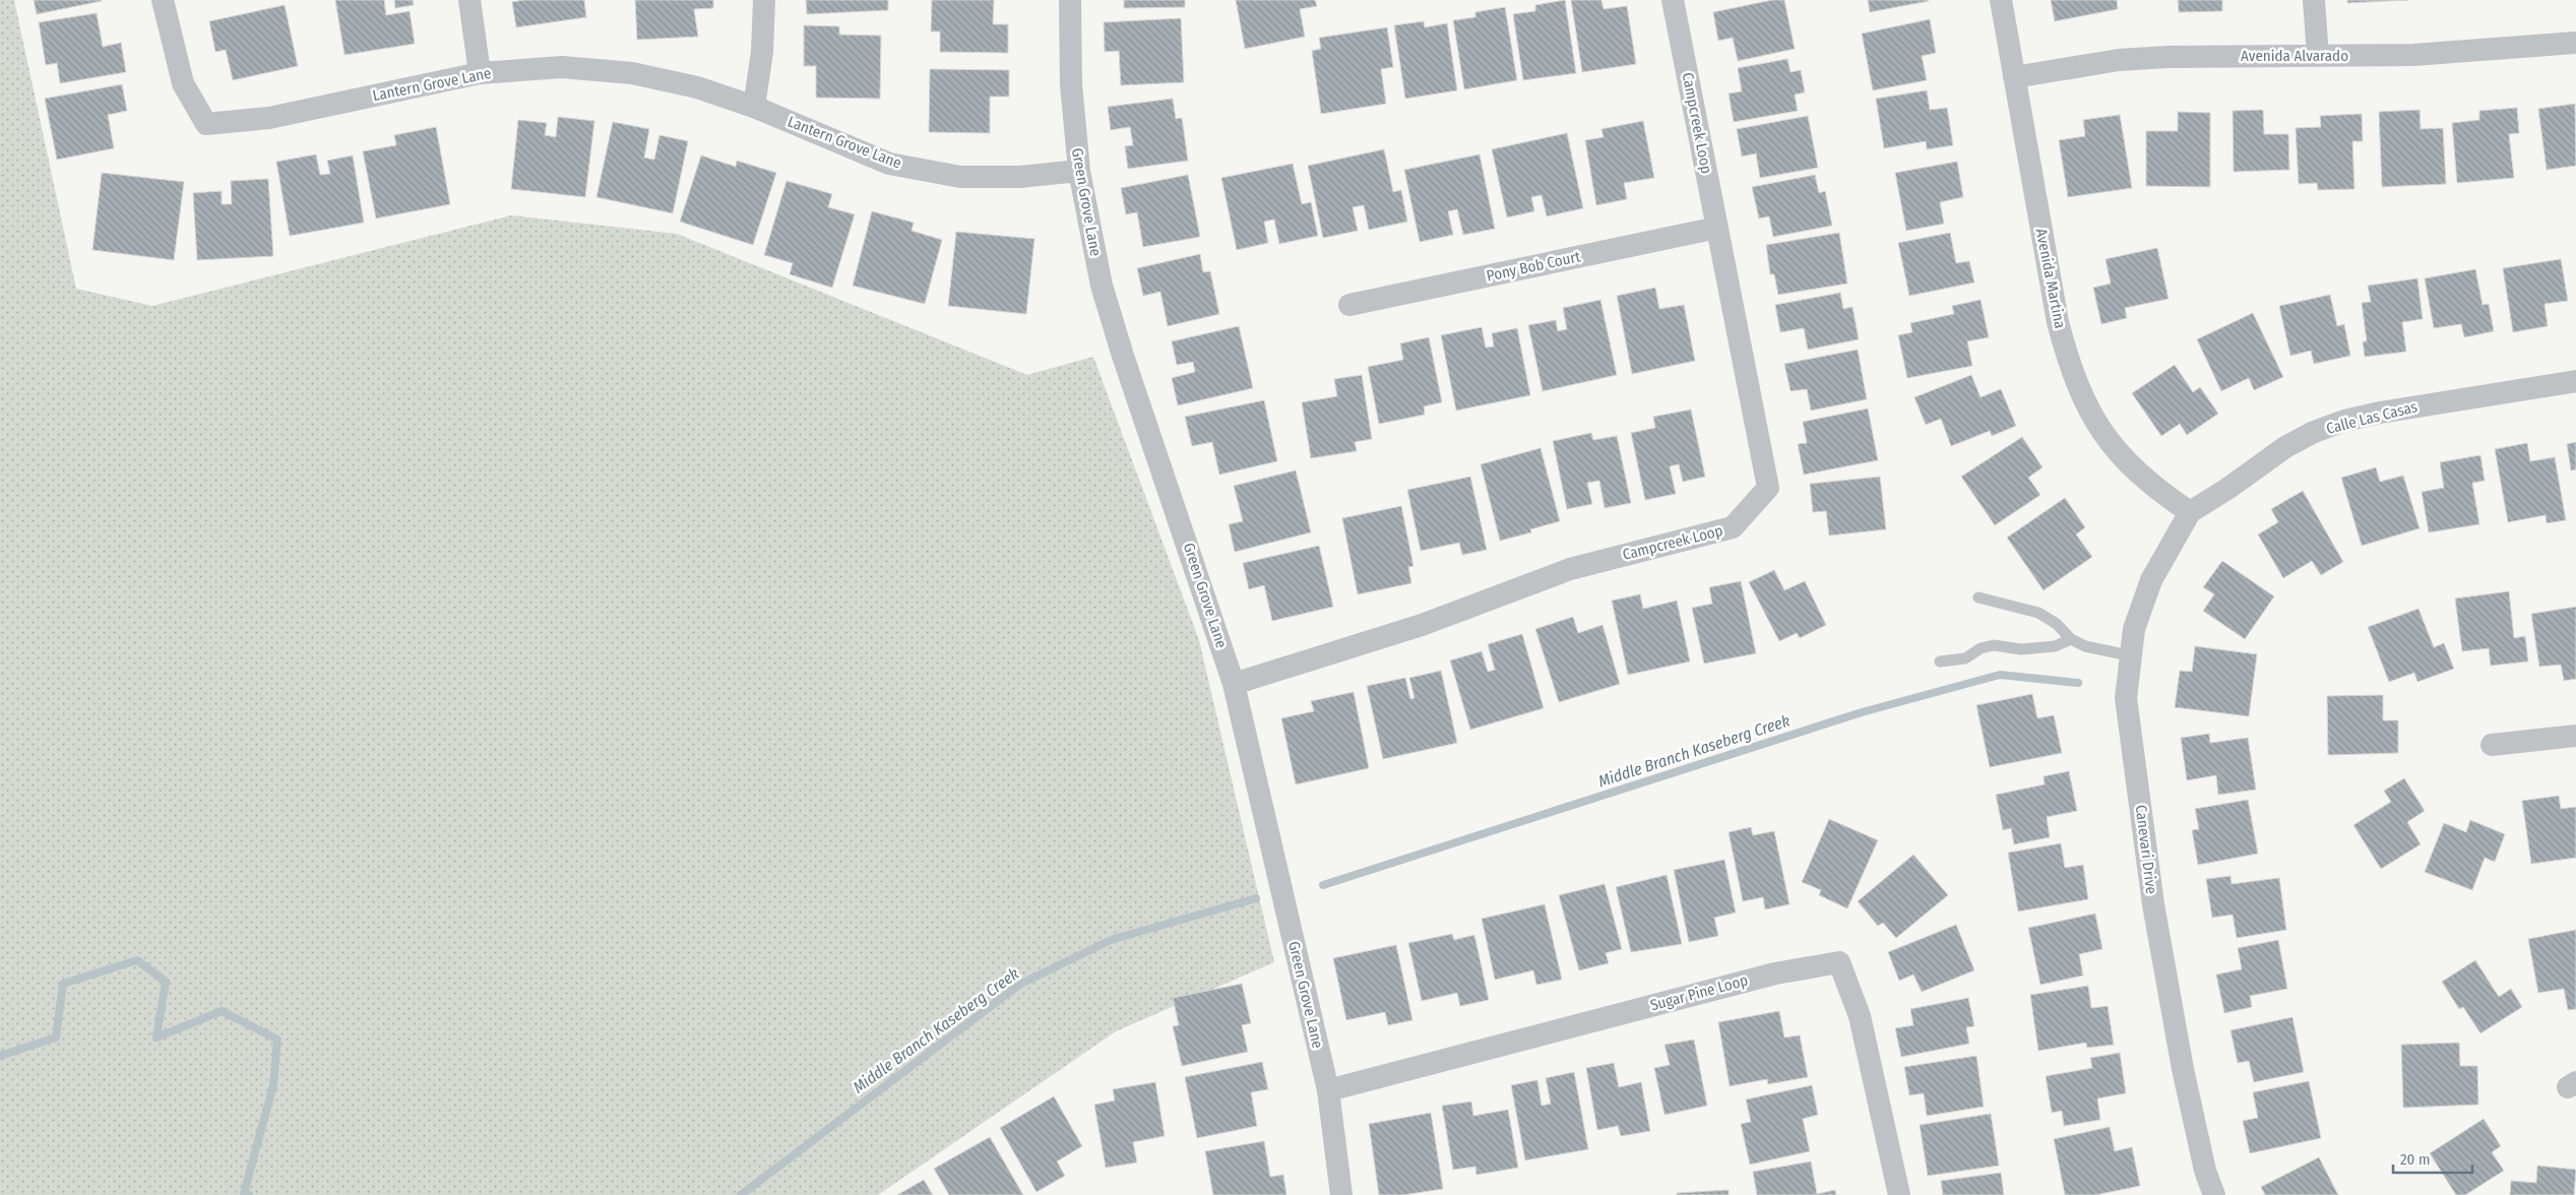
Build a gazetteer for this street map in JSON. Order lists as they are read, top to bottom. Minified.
{"streets":{"street":["Avenida Alvarado","Lantern Grove Lane","Campcreek Loop","Green Grove Lane","Pony Bob Court","Avenida Martina","Calle Las Casas","Canevari Drive","Sugar Pine Loop"]},"crossings":[["Avenida Alvarado","Avenida Martina"],["Lantern Grove Lane","Green Grove Lane"],["Campcreek Loop","Green Grove Lane"],["Campcreek Loop","Pony Bob Court"],["Green Grove Lane","Sugar Pine Loop"],["Avenida Martina","Calle Las Casas"],["Avenida Martina","Canevari Drive"],["Calle Las Casas","Canevari Drive"]],"water":["Middle Branch Kaseberg Creek"],"scale_bar":"20 m"}
